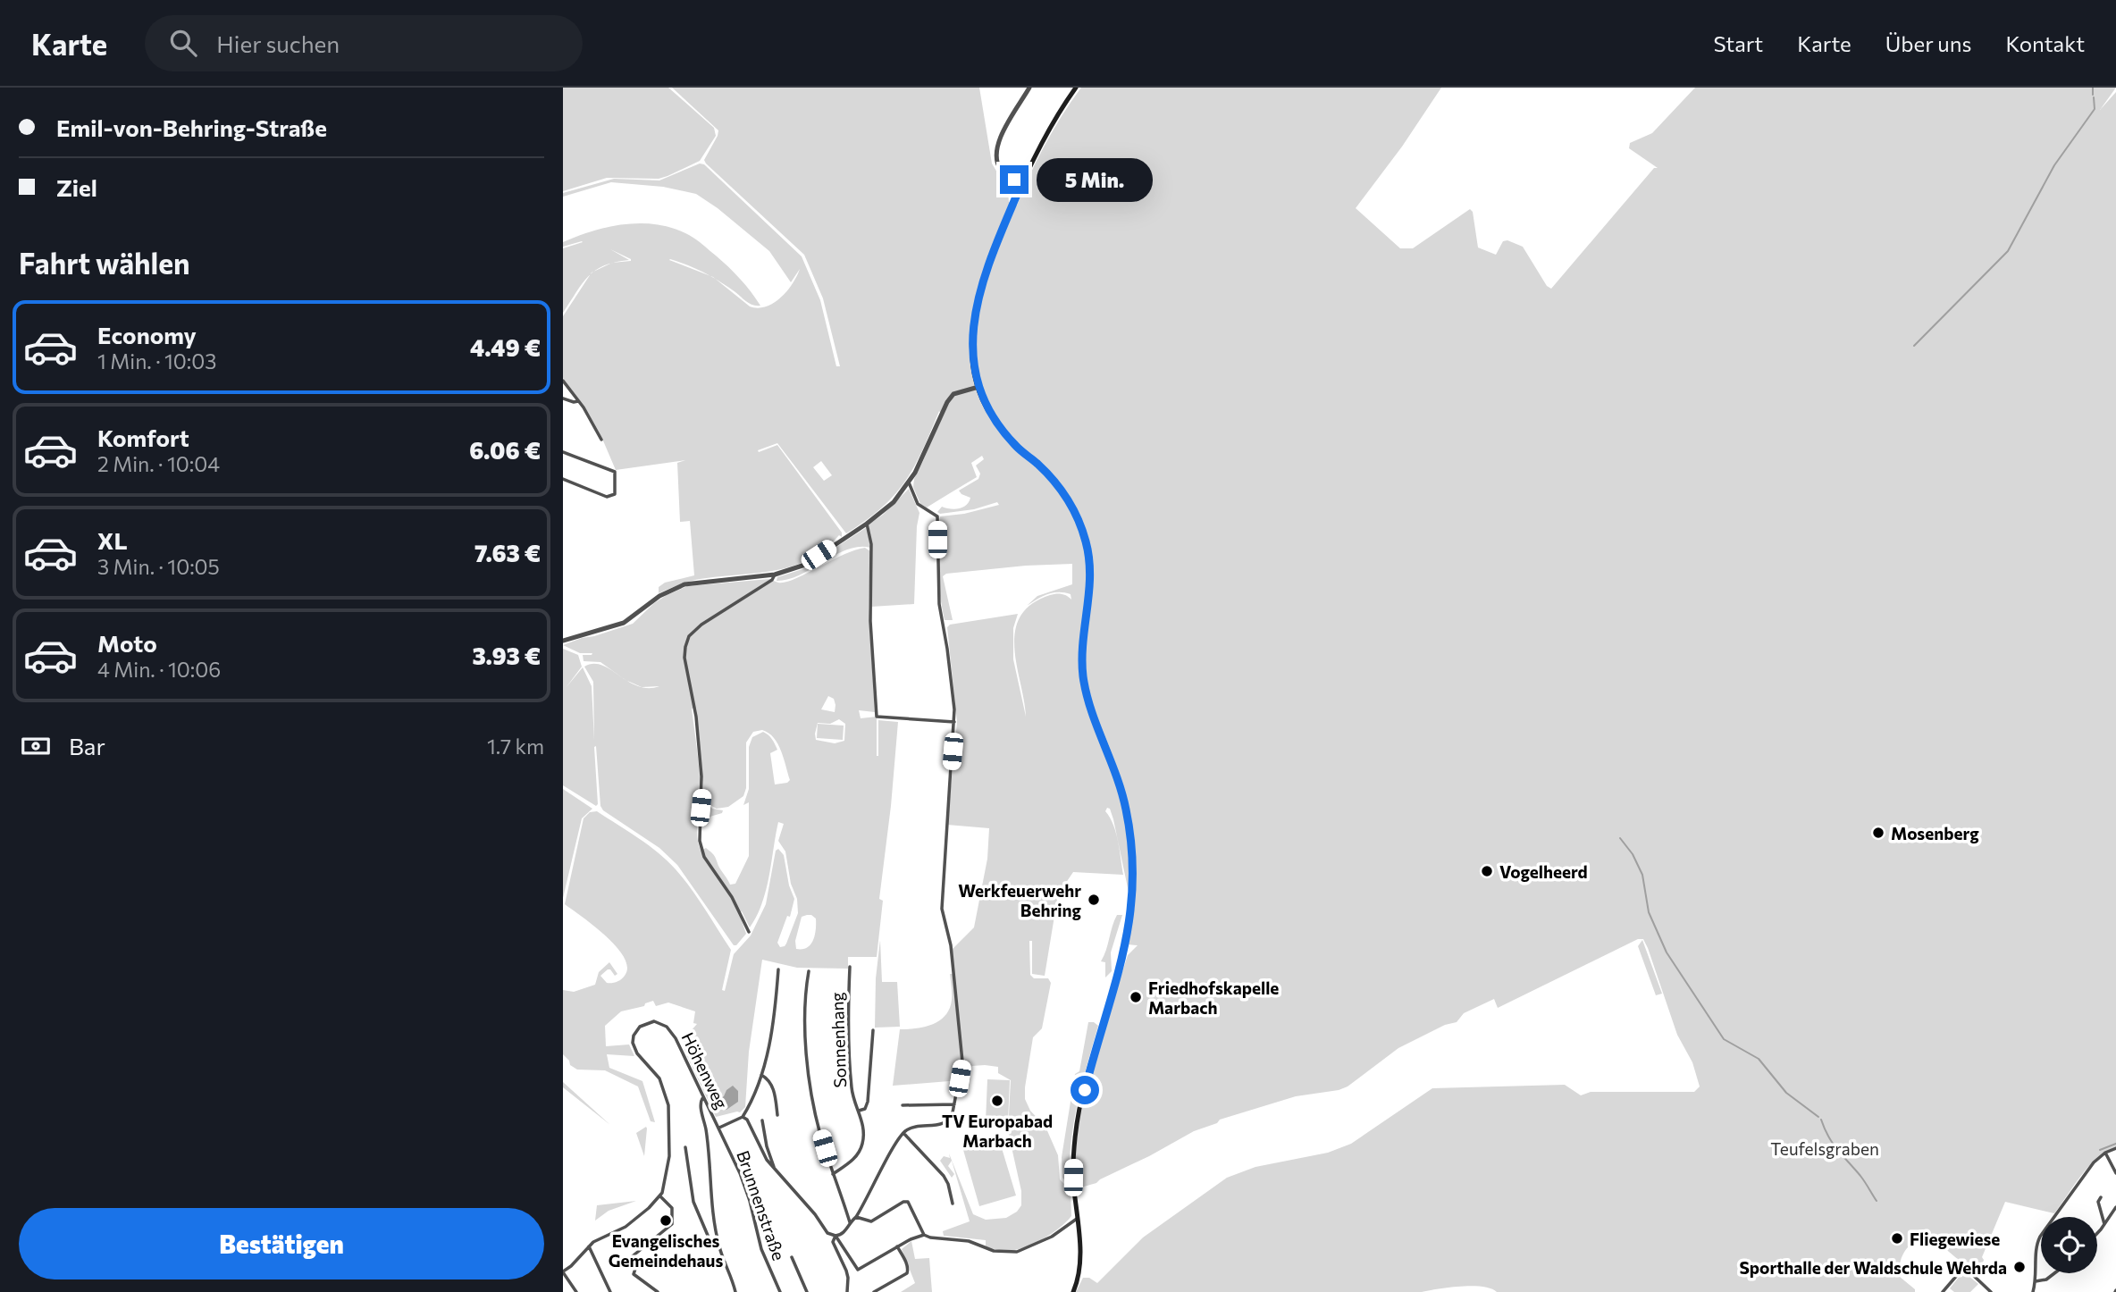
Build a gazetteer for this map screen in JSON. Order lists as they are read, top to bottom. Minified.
{"streets":{"street":["Sonnenhang","Höhenweg","Brunnenstraße"]},"crossings":[["Höhenweg","Brunnenstraße"]],"parks":["Teufelsgraben"],"places":["Mosenberg","Vogelheerd","Werkfeuerwehr Behring","Friedhofskapelle Marbach","TV Europabad Marbach","Evangelisches Gemeindehaus","Fliegewiese","Sporthalle der Waldschule Wehrda"],"page":{"header":"Karte","search":"Hier suchen","nav":["Start","Karte","Über uns","Kontakt"],"banner":["Emil-von-Behring-Straße","Ziel"],"bubble":"5 Min.","heading":"Fahrt wählen","list":[{"name":"Economy","note":"1 Min. · 10:03","value":"4.49 €"},{"name":"Komfort","note":"2 Min. · 10:04","value":"6.06 €"},{"name":"XL","note":"3 Min. · 10:05","value":"7.63 €"},{"name":"Moto","note":"4 Min. · 10:06","value":"3.93 €"}],"pay":["Bar","1.7 km"],"buttons":"Bestätigen"}}
